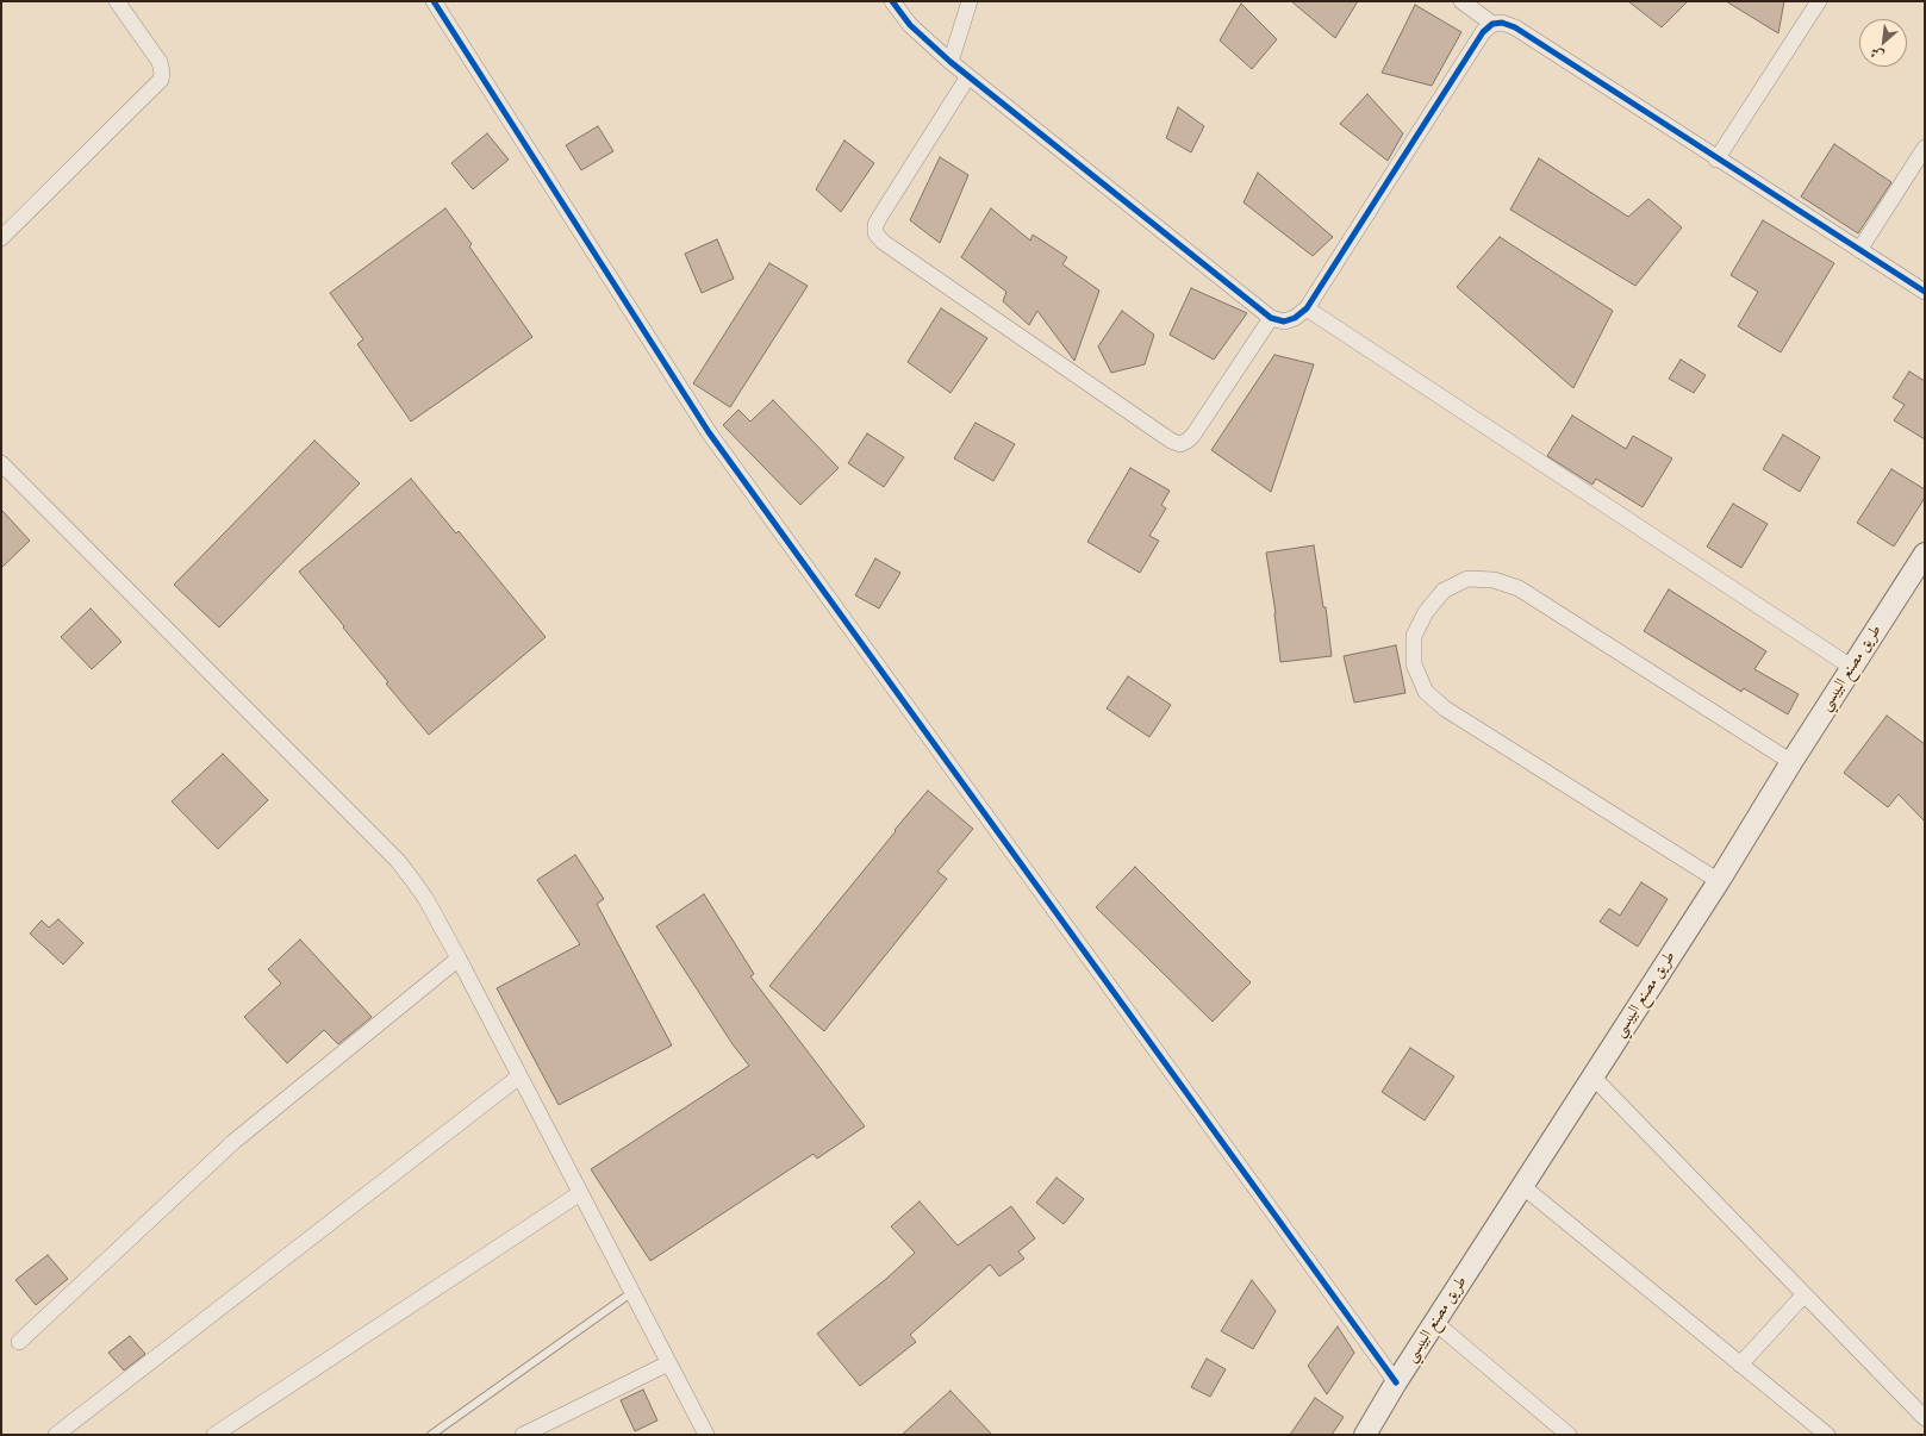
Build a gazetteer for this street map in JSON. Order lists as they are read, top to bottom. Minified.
{"streets":{"main road":["طريق مصنع البيبسي"]},"north":"bottom left"}
